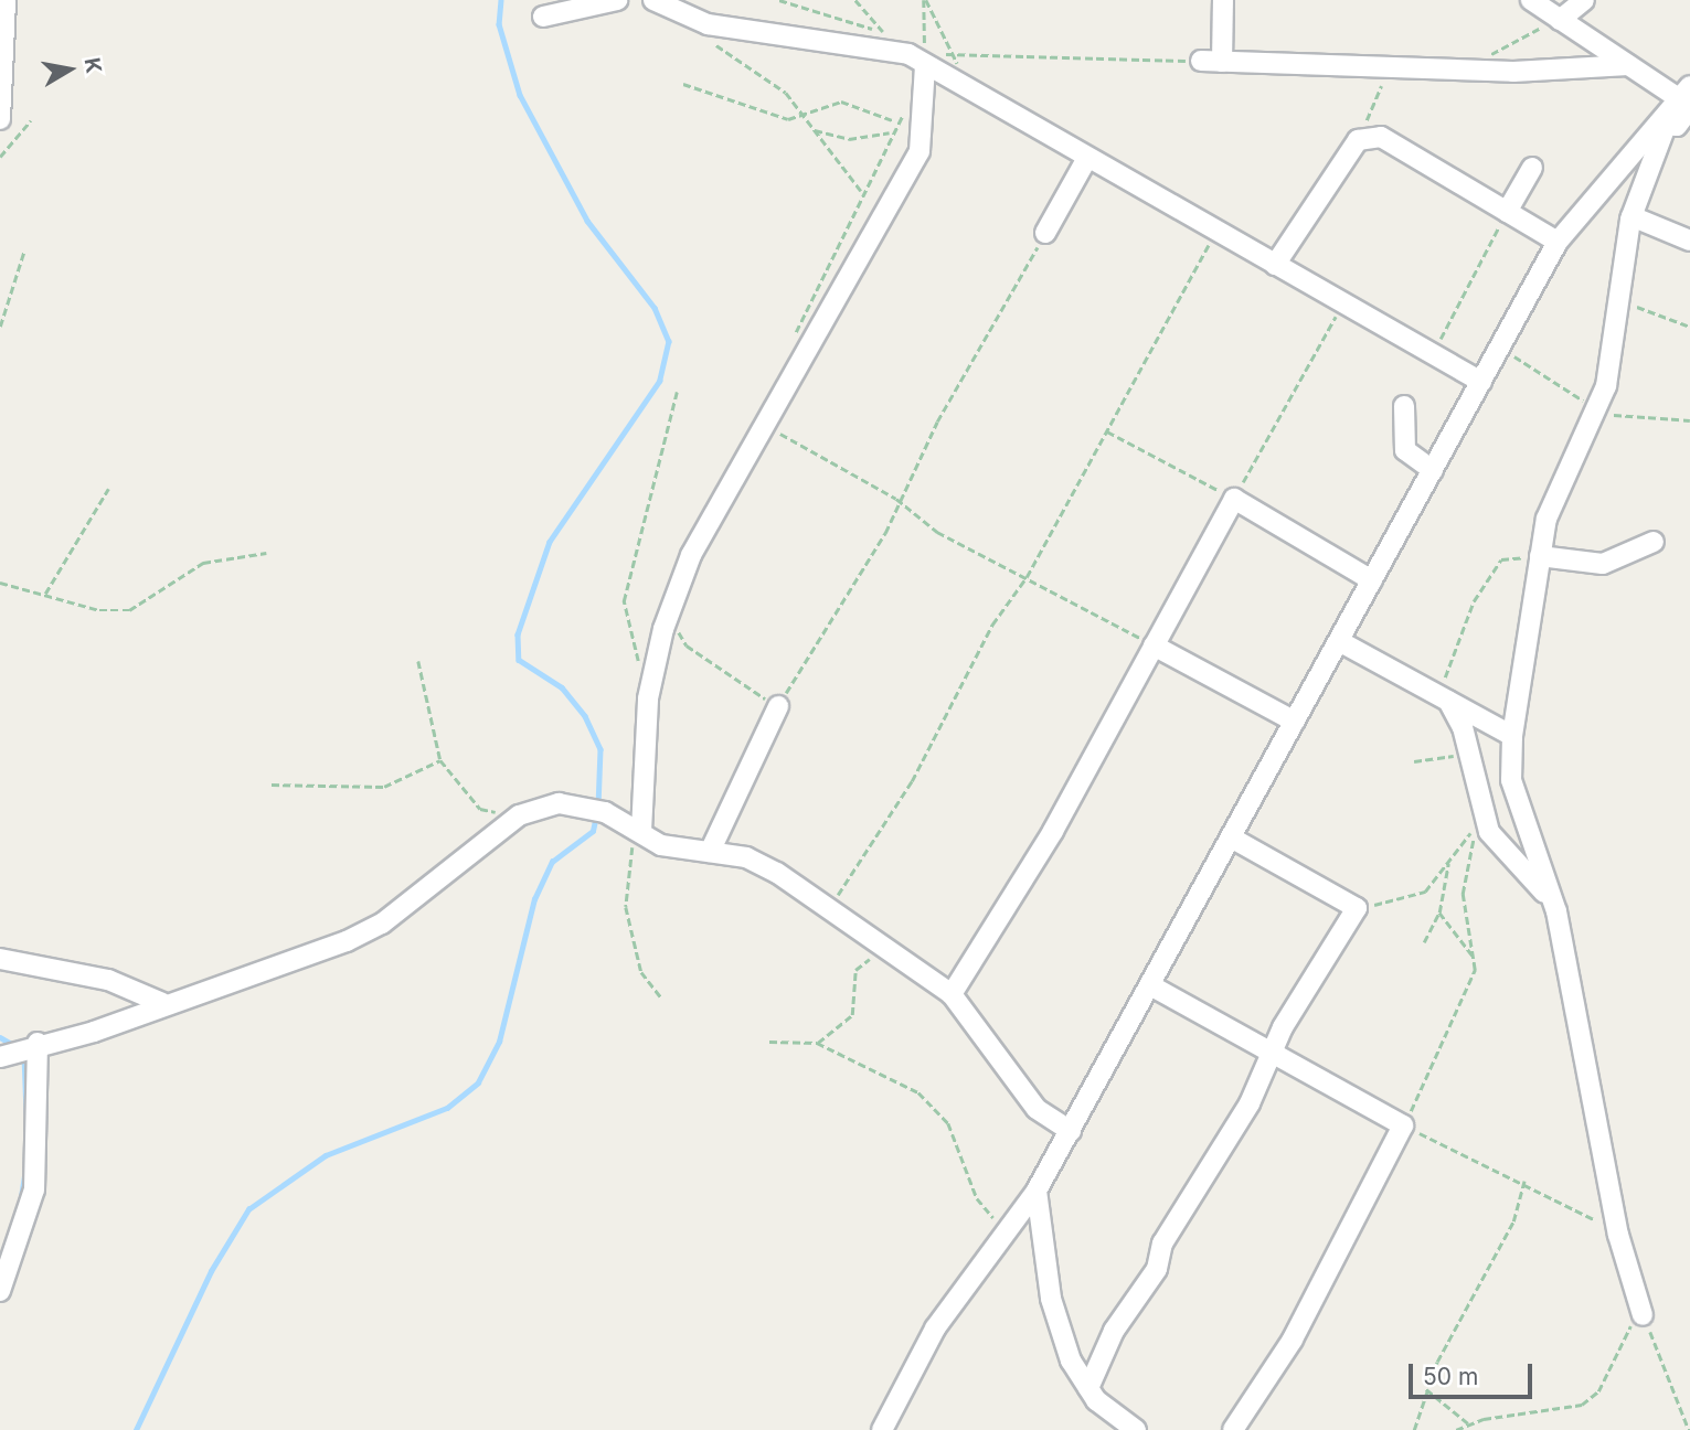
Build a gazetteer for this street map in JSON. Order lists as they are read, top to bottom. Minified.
{"scale_bar":"50 m","north":"right"}
